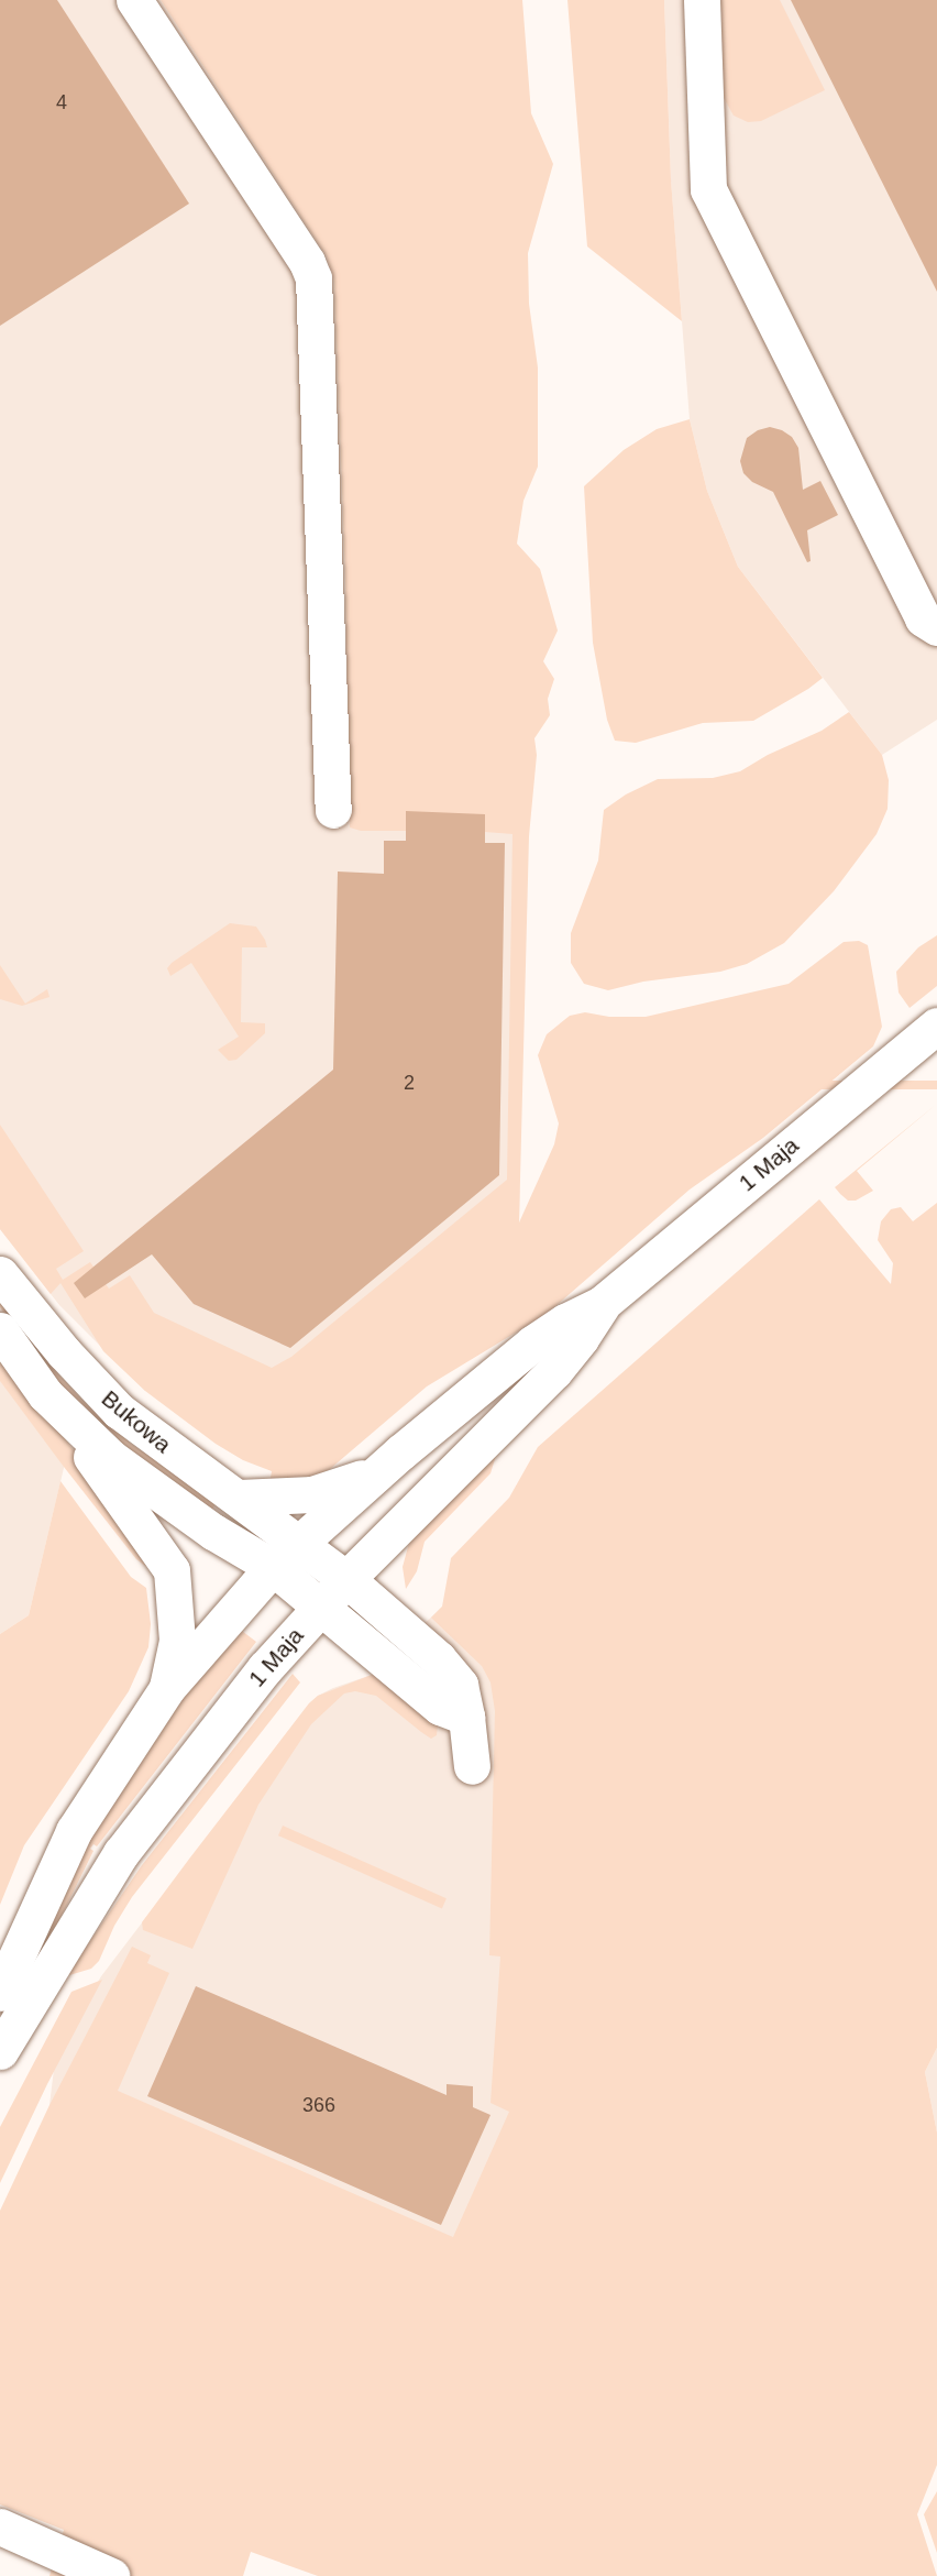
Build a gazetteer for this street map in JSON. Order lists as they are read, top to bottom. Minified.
{"streets":{"street":["1 Maja","Bukowa"]},"crossings":[["1 Maja","Bukowa"]],"house_numbers":["4","2","366"]}
